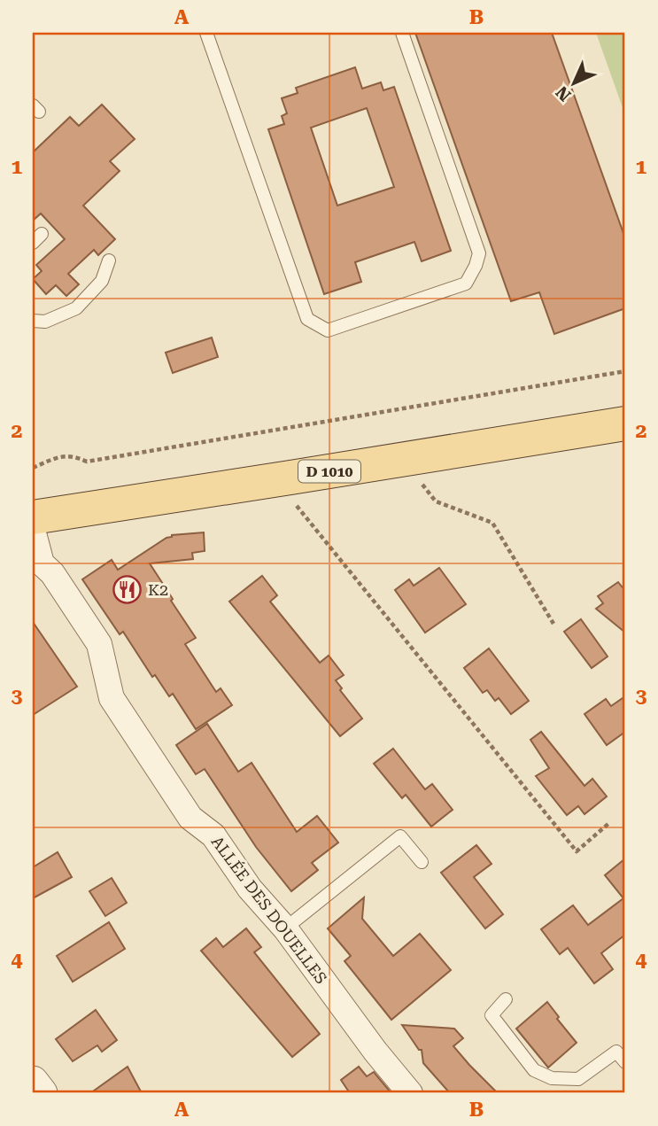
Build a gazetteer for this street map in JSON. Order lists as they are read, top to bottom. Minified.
{"streets":{"main road":["D 1010"],"street":["ALLÉE DES DOUELLES"]},"places":{"restaurant":["K2"]},"north":"bottom left","grid":{"columns":["A","B"],"rows":["1","2","3","4"]}}
